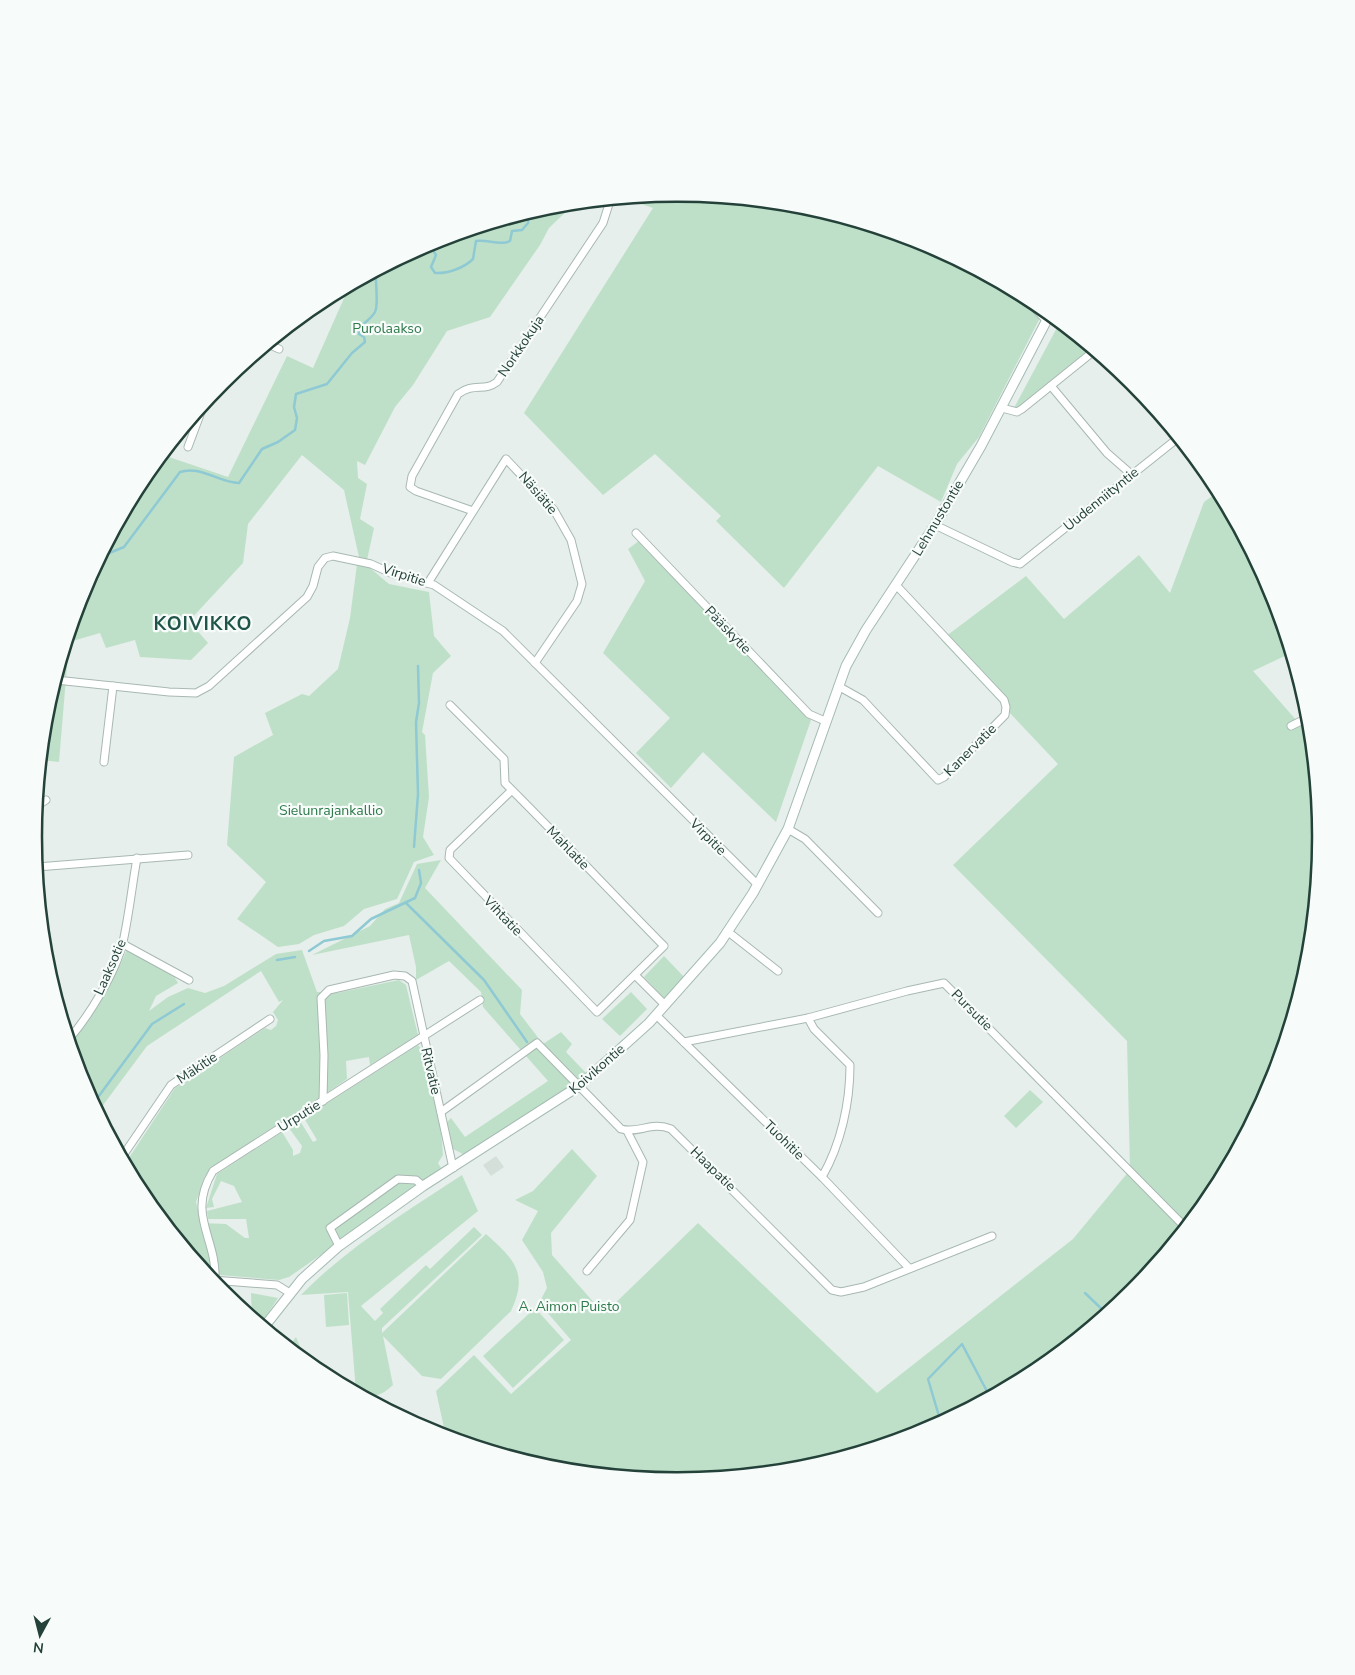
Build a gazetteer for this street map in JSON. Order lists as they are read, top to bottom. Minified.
{"streets":{"main road":["Lehmustontie","Koivikontie"],"street":["Norkkokuja","Näsiätie","Uudenniityntie","Virpitie","Pääskytie","Kanervatie","Mahlatie","Vihtatie","Laaksotie","Pursutie","Mäkitie","Ritvatie","Urputie","Tuohitie","Haapatie"]},"crossings":[["Norkkokuja","Näsiätie"],["Näsiätie","Virpitie"],["Uudenniityntie","Lehmustontie"],["Lehmustontie","Pääskytie"],["Lehmustontie","Kanervatie"],["Lehmustontie","Koivikontie"],["Virpitie","Koivikontie"],["Pääskytie","Koivikontie"],["Mahlatie","Vihtatie"],["Pursutie","Tuohitie"],["Koivikontie","Ritvatie"],["Koivikontie","Tuohitie"],["Ritvatie","Urputie"],["Tuohitie","Haapatie"]],"districts":["KOIVIKKO"],"parks":["Purolaakso","Sielunrajankallio","A. Aimon Puisto"],"north":"bottom"}
